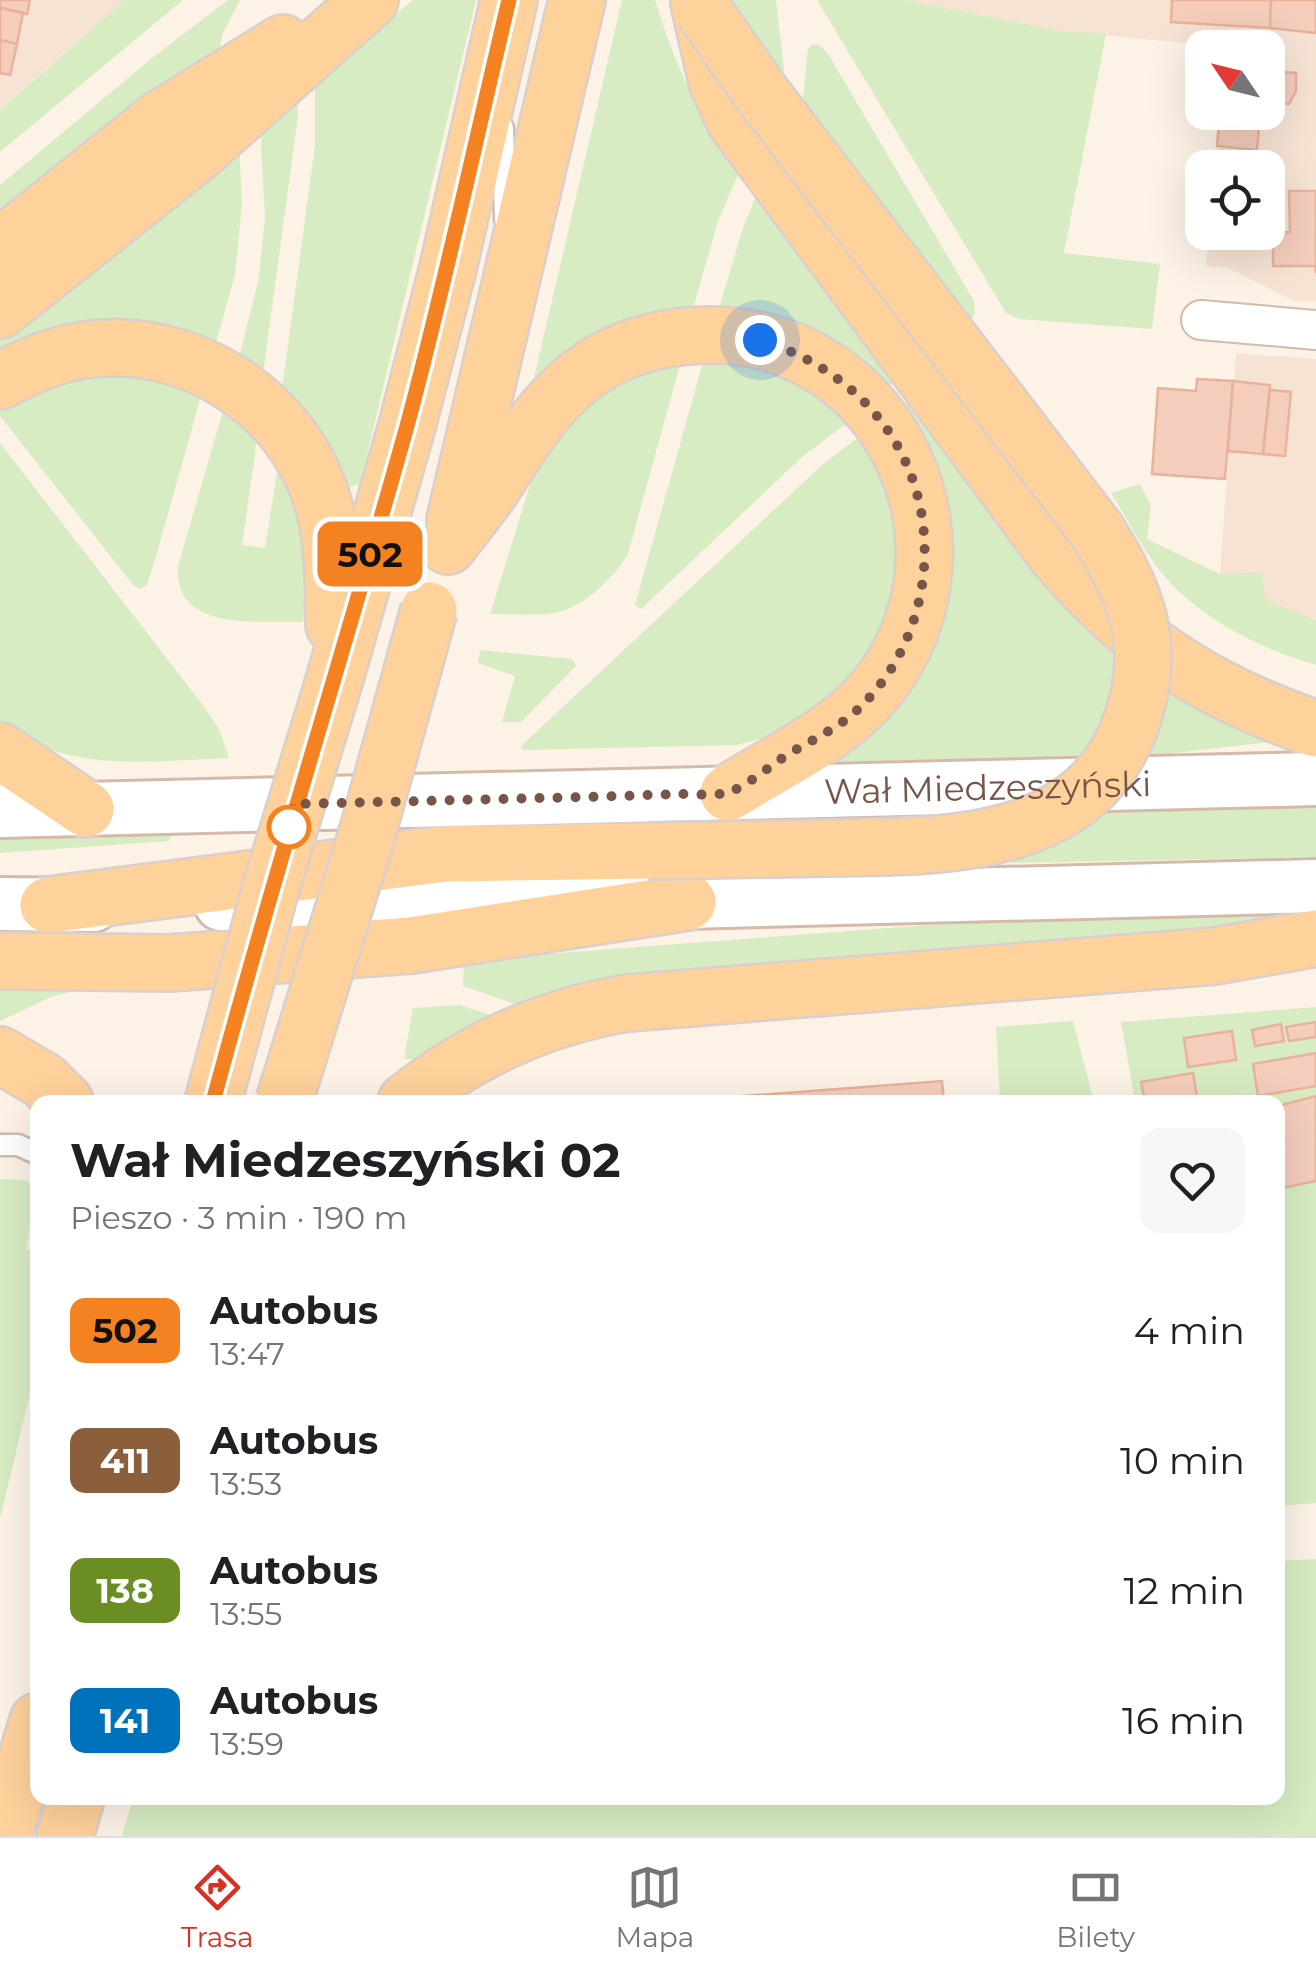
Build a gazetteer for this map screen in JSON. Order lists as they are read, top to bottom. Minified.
{"streets":{"main road":["Wał Miedzeszyński"]},"lines":["bus line 502"],"north":"top left","page":{"on_map":"502","heading":["Wał Miedzeszyński 02","Pieszo · 3 min · 190 m"],"list":[{"mark":"502","name":"Autobus","note":"13:47","value":"4 min"},{"mark":"411","name":"Autobus","note":"13:53","value":"10 min"},{"mark":"138","name":"Autobus","note":"13:55","value":"12 min"},{"mark":"141","name":"Autobus","note":"13:59","value":"16 min"}],"tabs":["Trasa","Mapa","Bilety"]}}
